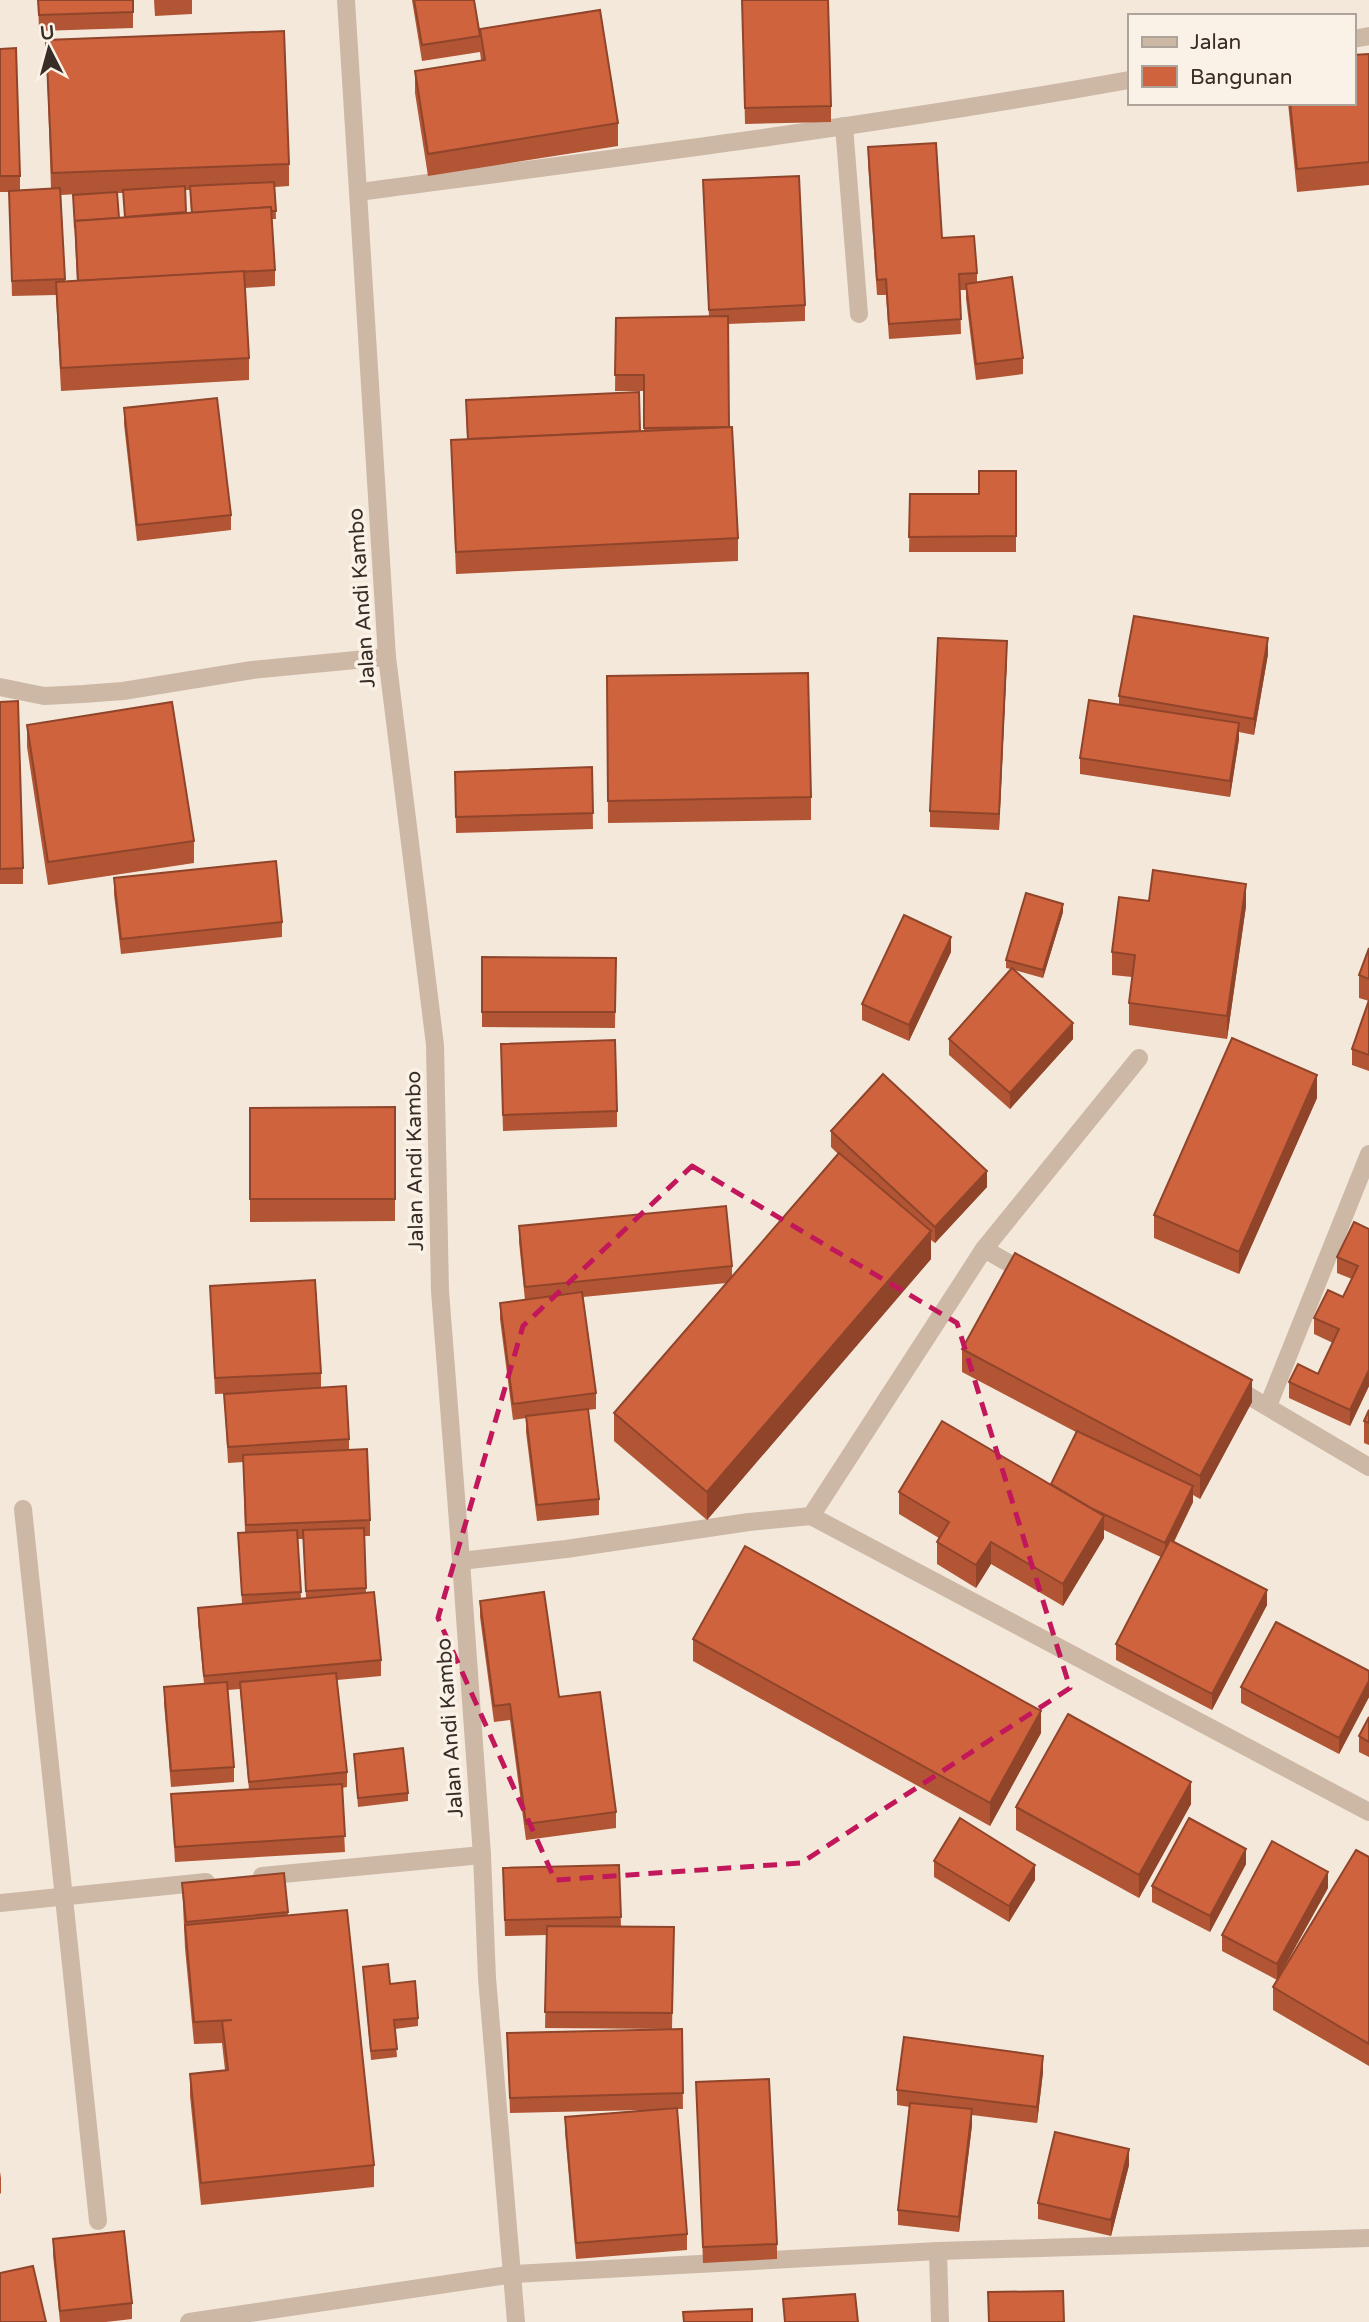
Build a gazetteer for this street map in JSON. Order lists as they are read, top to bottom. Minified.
{"streets":{"street":["Jalan Andi Kambo"]},"legend":["Jalan","Bangunan"],"north":"top"}
